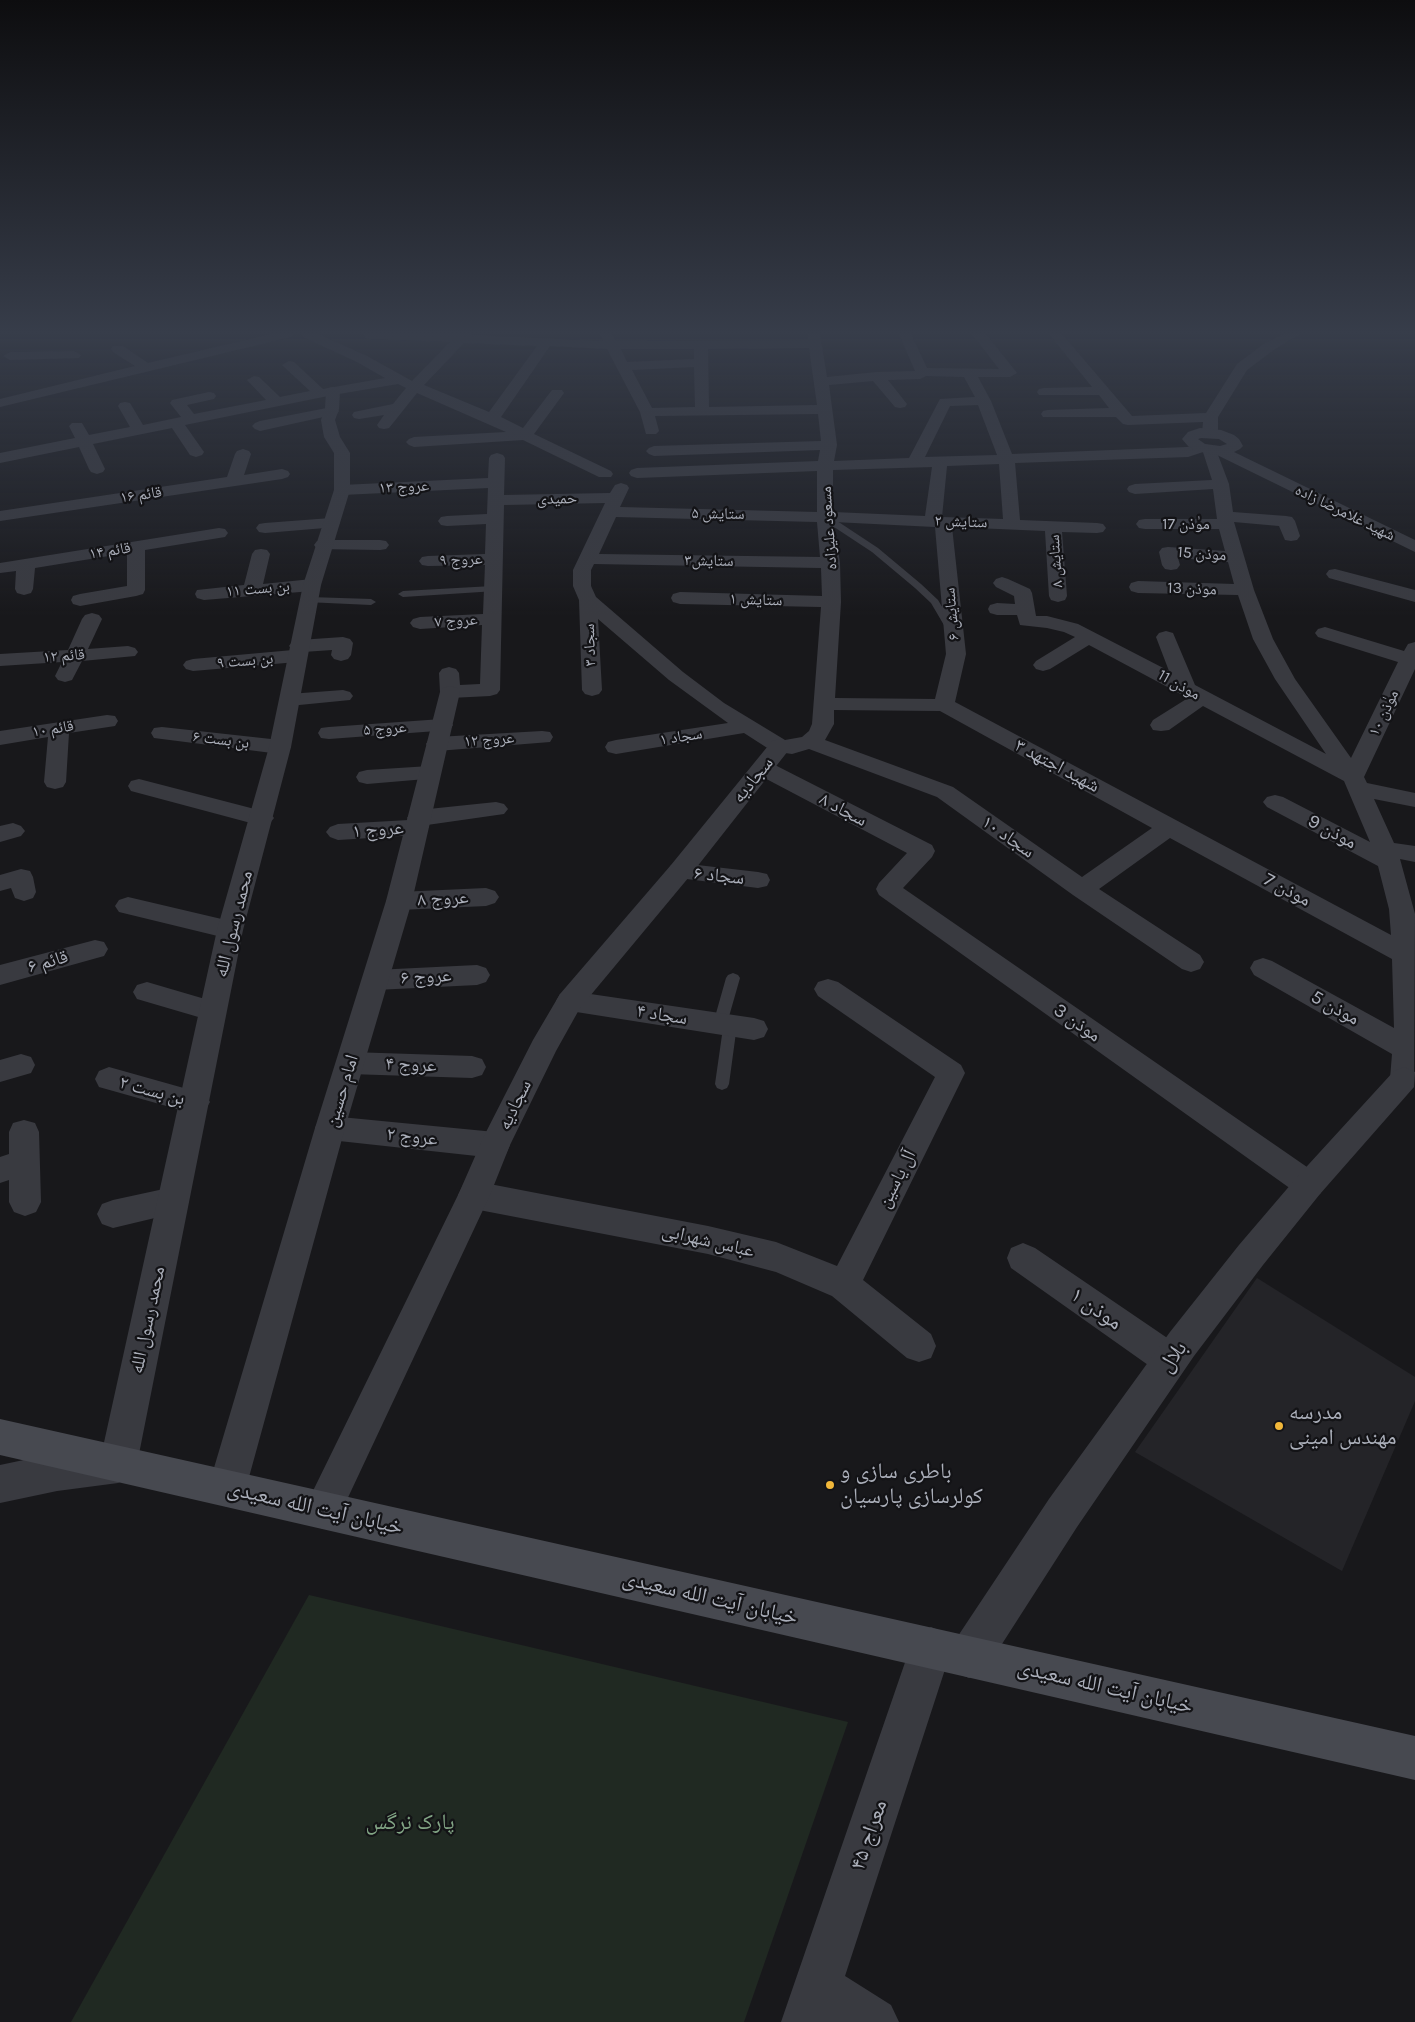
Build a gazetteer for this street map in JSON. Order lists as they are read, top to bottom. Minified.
{"streets":{"main road":["خیابان آیت الله سعیدی"],"street":["عروج ۱۳","قائم ۱۶","حمیدی","شهید غلامرضا زاده","ستایش ۵","ستایش ۲","موٰذن 17","مسعود علیزاده","قائم ۱۴","موذن 15","عروج ۹","ستایش۳","ستایش ۸","بن بست ۱۱","موذن 13","ستایش ۱","ستایش ۶","عروج ۷","سجاد ۳","قائم ۱۲","بن بست ۹","موذن 11","موٰذن ۱۰","قائم ۱۰","عروج ۵","سجاد ۱","بن بست ۶","عروج ۱۲","شهید اجتهد ۳","سجادیه","سجاد ۸","عروج ۱","موذن 9","سجاد ۱۰","سجاد ۶","موذن 7","عروج ۸","محمد رسول الله","قائم ۶","عروج ۶","موذن 5","سجاد ۴","موذن 3","عروج ۴","بن بست ۲","امام حسین","عروج ۲","آل یاسین","عباس شهرابی","موذن ۱","بلال","معراج ۴۵"]},"crossings":[["عروج ۱۳","حمیدی"],["عروج ۱۳","محمد رسول الله"],["حمیدی","ستایش ۵"],["حمیدی","سجاد ۳"],["ستایش ۵","ستایش ۲"],["ستایش ۵","مسعود علیزاده"],["ستایش ۵","سجاد ۳"],["ستایش ۲","مسعود علیزاده"],["ستایش ۲","ستایش ۸"],["ستایش ۲","ستایش ۶"],["مسعود علیزاده","ستایش۳"],["مسعود علیزاده","ستایش ۱"],["مسعود علیزاده","سجاد ۱۰"],["ستایش۳","سجاد ۳"],["بن بست ۱۱","محمد رسول الله"],["ستایش ۶","شهید اجتهد ۳"],["عروج ۷","امام حسین"],["سجاد ۳","سجاد ۸"],["بن بست ۹","محمد رسول الله"],["موذن 11","موٰذن ۱۰"],["عروج ۵","عروج ۱۲"],["عروج ۵","امام حسین"],["سجاد ۱","سجاد ۸"],["بن بست ۶","محمد رسول الله"],["عروج ۱۲","امام حسین"],["شهید اجتهد ۳","موذن 7"],["سجادیه","سجاد ۸"],["سجادیه","سجاد ۶"],["سجادیه","سجاد ۴"],["سجادیه","عروج ۲"],["سجادیه","عباس شهرابی"],["سجادیه","خیابان آیت الله سعیدی"],["سجاد ۸","موذن 3"],["عروج ۱","امام حسین"],["عروج ۸","امام حسین"],["محمد رسول الله","بن بست ۲"],["محمد رسول الله","خیابان آیت الله سعیدی"],["عروج ۶","امام حسین"],["موذن 5","بلال"],["موذن 3","بلال"],["عروج ۴","امام حسین"],["امام حسین","عروج ۲"],["امام حسین","خیابان آیت الله سعیدی"],["آل یاسین","عباس شهرابی"],["موذن ۱","بلال"],["بلال","خیابان آیت الله سعیدی"],["بلال","معراج ۴۵"],["خیابان آیت الله سعیدی","معراج ۴۵"]],"parks":["پارک نرگس"],"places":["مدرسه مهندس امینی","باطری سازی و کولرسازی پارسیان"]}
